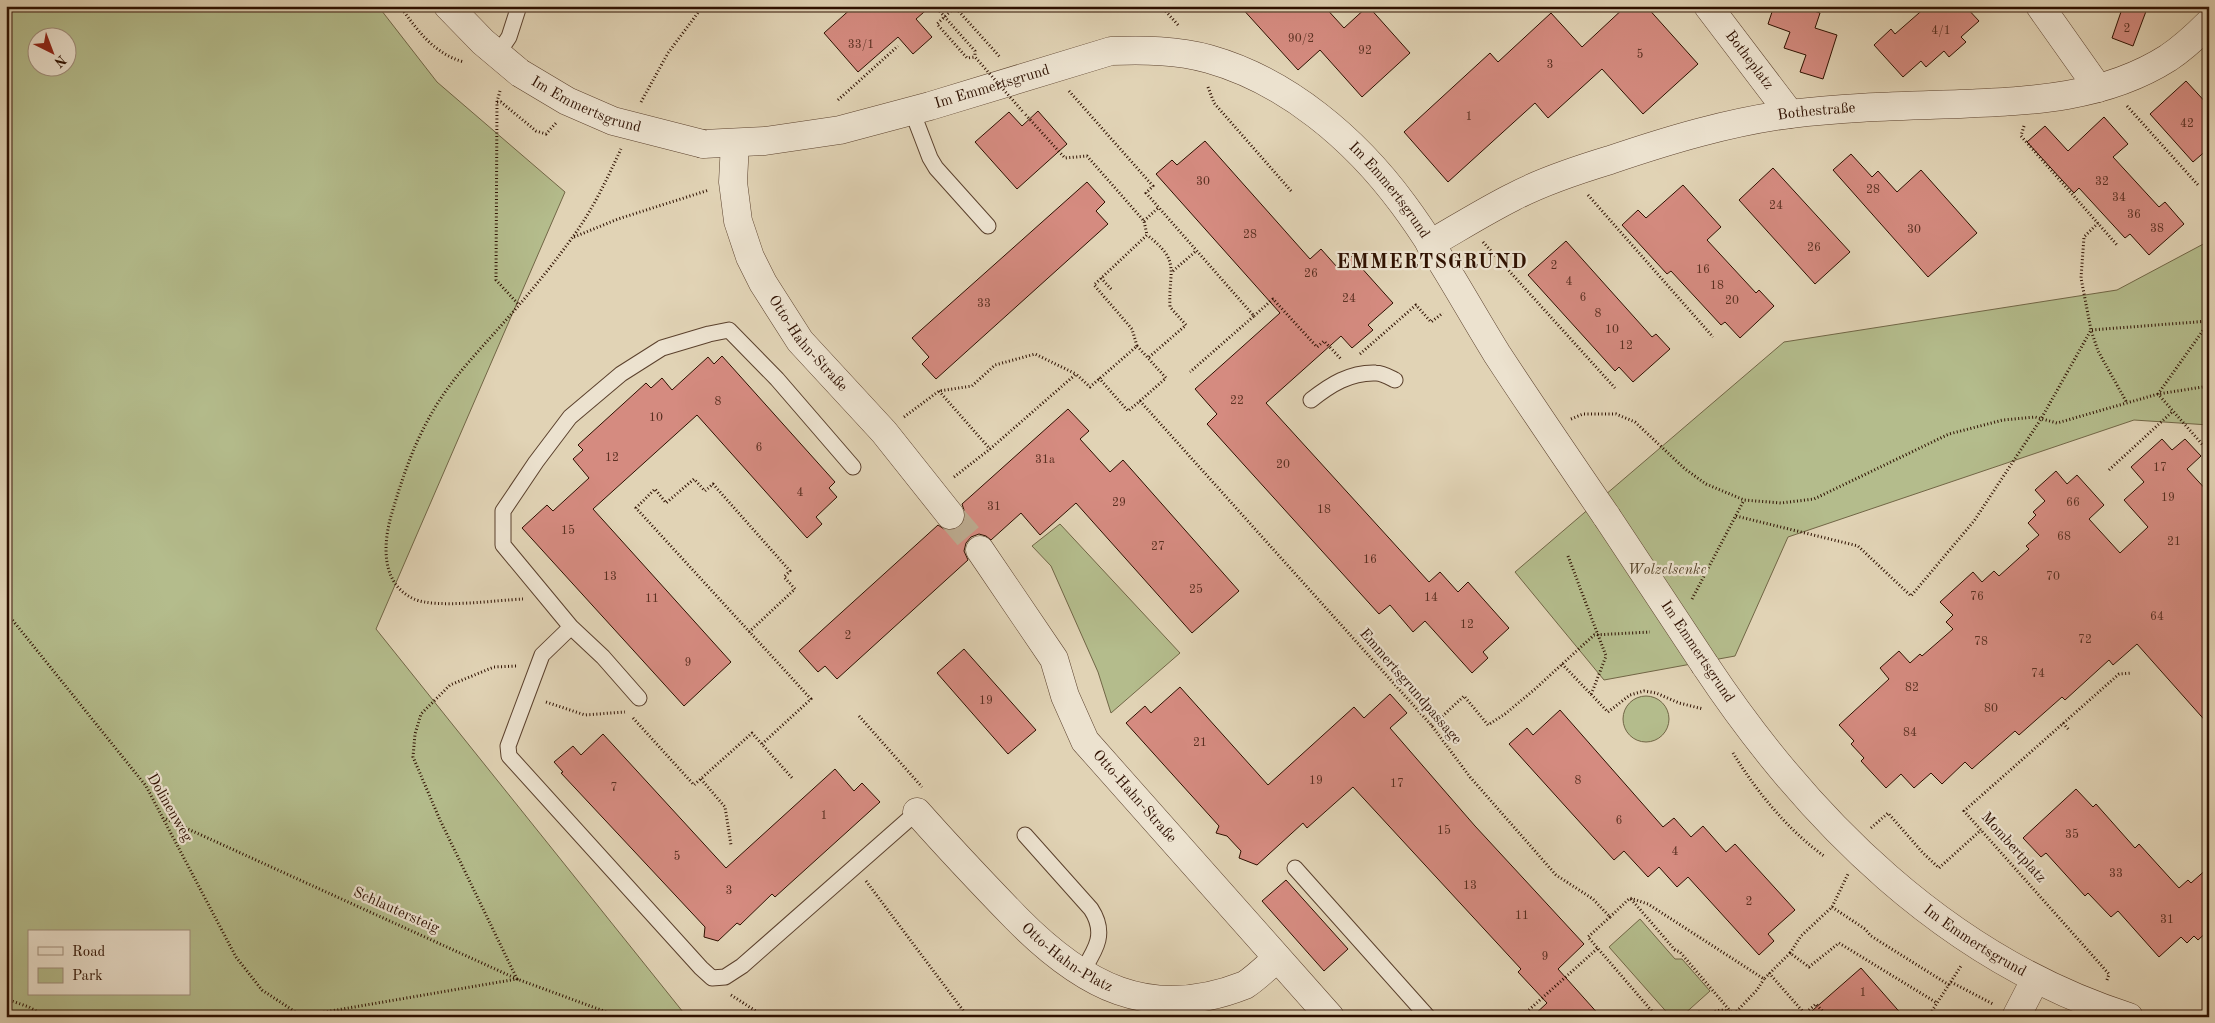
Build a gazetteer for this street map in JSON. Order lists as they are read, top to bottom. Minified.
{"streets":{"street":["Botheplatz","Im Emmertsgrund","Bothestraße","Otto-Hahn-Straße","Otto-Hahn-Platz"],"path":["Emmertsgrundpassage","Dolinenweg","Mombertplatz","Schlautersteig"]},"crossings":[["Botheplatz","Bothestraße"],["Im Emmertsgrund","Bothestraße"],["Im Emmertsgrund","Otto-Hahn-Straße"],["Im Emmertsgrund","Mombertplatz"],["Otto-Hahn-Straße","Otto-Hahn-Platz"],["Dolinenweg","Schlautersteig"]],"districts":["EMMERTSGRUND"],"parks":["Wolzelsenke"],"house_numbers":["2","4/1","90/2","33/1","92","5","3","1","42","30","32","28","34","24","36","38","30","28","26","2","16","26","4","18","6","24","20","33","8","10","12","22","8","10","6","12","31a","20","17","4","19","29","66","31","18","15","68","21","27","16","13","70","25","76","14","11","64","12","2","72","78","9","74","82","19","80","84","21","19","8","17","7","1","6","15","35","4","5","33","13","3","2","11","31","9","1"],"legend":["Road","Park"],"north":"bottom right"}
